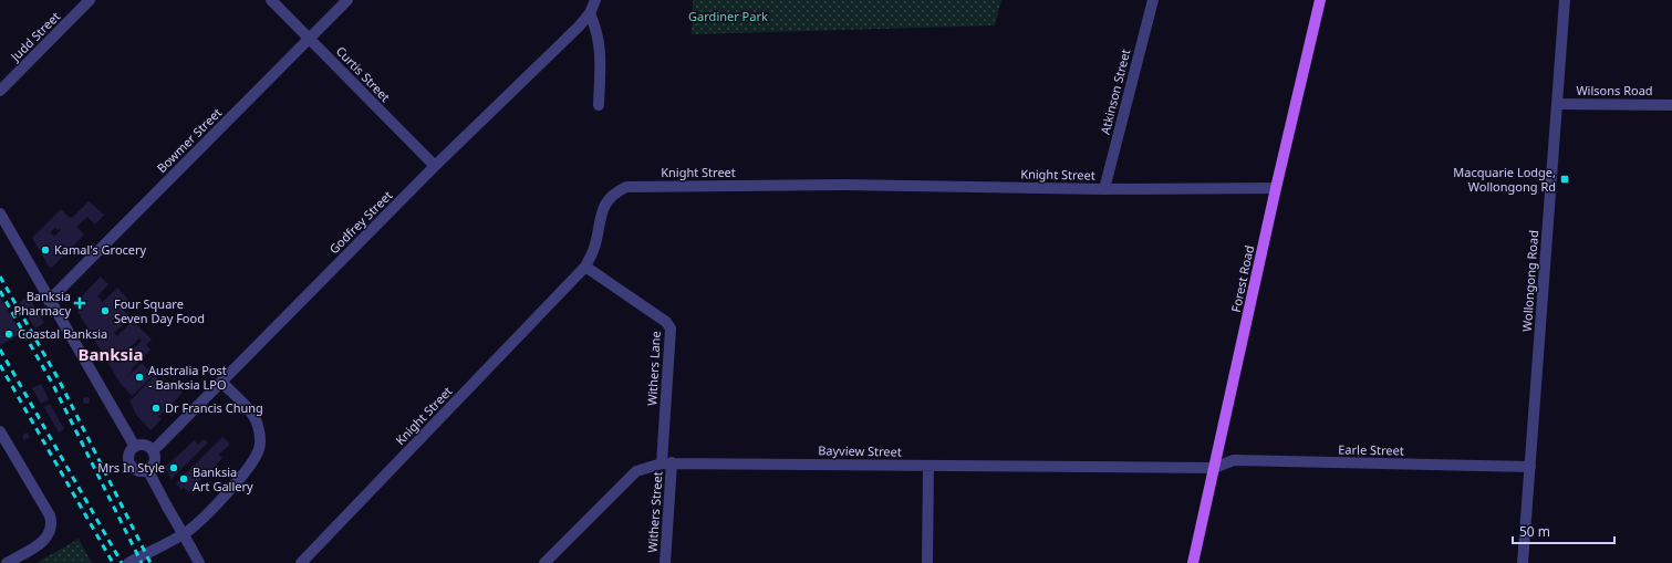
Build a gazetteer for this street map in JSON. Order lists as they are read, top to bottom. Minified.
{"streets":{"main road":["Forest Road"],"street":["Judd Street","Curtis Street","Wilsons Road","Atkinson Street","Bowmer Street","Knight Street","Godfrey Street","Wollongong Road","Withers Lane","Earle Street","Bayview Street","Withers Street"]},"crossings":[["Curtis Street","Bowmer Street"],["Curtis Street","Godfrey Street"],["Wilsons Road","Wollongong Road"],["Atkinson Street","Knight Street"],["Knight Street","Forest Road"],["Knight Street","Withers Lane"],["Forest Road","Earle Street"],["Forest Road","Bayview Street"],["Wollongong Road","Earle Street"],["Withers Lane","Bayview Street"],["Withers Lane","Withers Street"],["Earle Street","Bayview Street"],["Bayview Street","Withers Street"]],"districts":["Banksia"],"parks":["Gardiner Park"],"places":{"transit":["Macquarie Lodge, Wollongong Rd"],"other":["Kamal's Grocery","Four Square Seven Day Food","Coastal Banksia","Australia Post - Banksia LPO","Dr Francis Chung","Mrs In Style","Banksia Art Gallery"],"health":["Banksia Pharmacy"]},"scale_bar":"50 m"}
